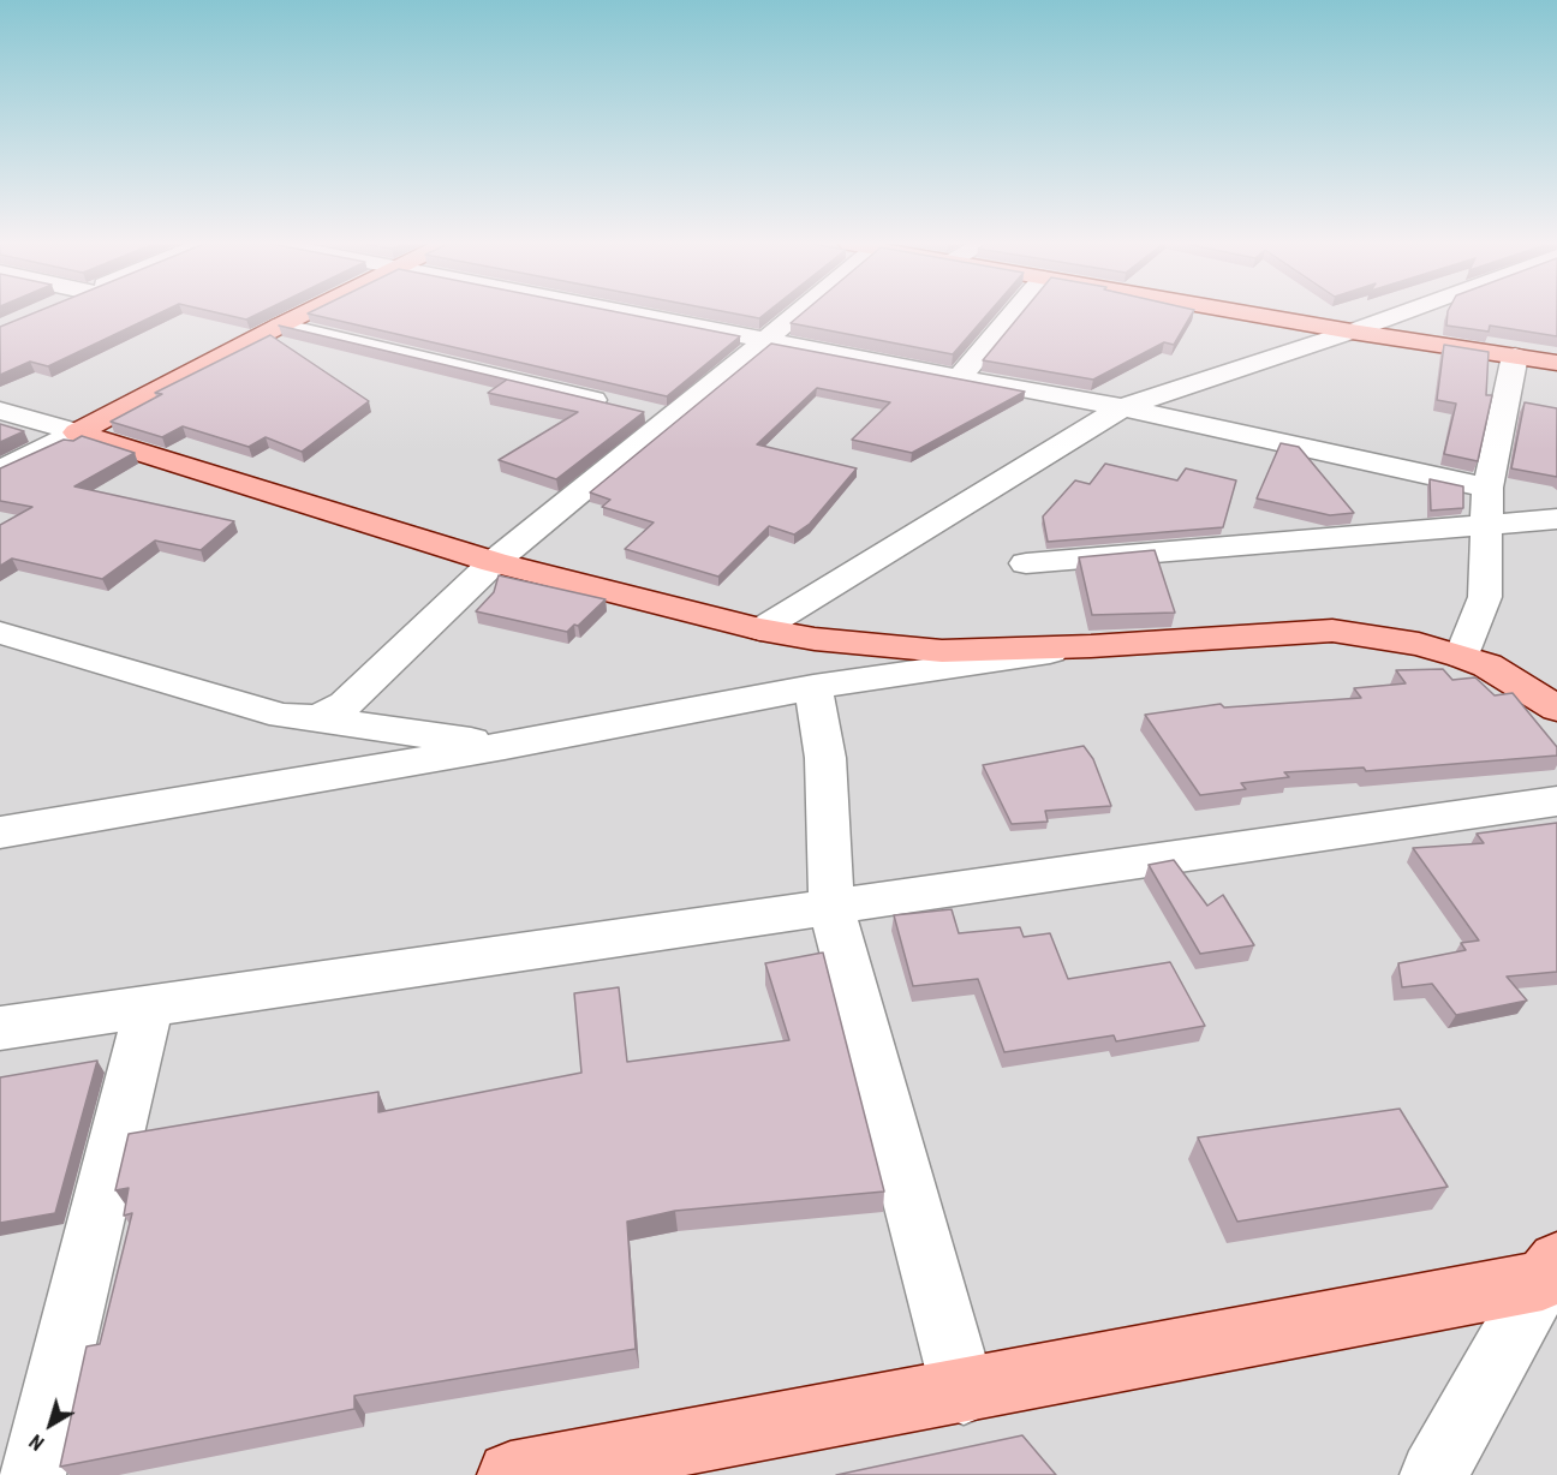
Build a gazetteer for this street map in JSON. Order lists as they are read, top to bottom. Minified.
{"north":"bottom left"}
